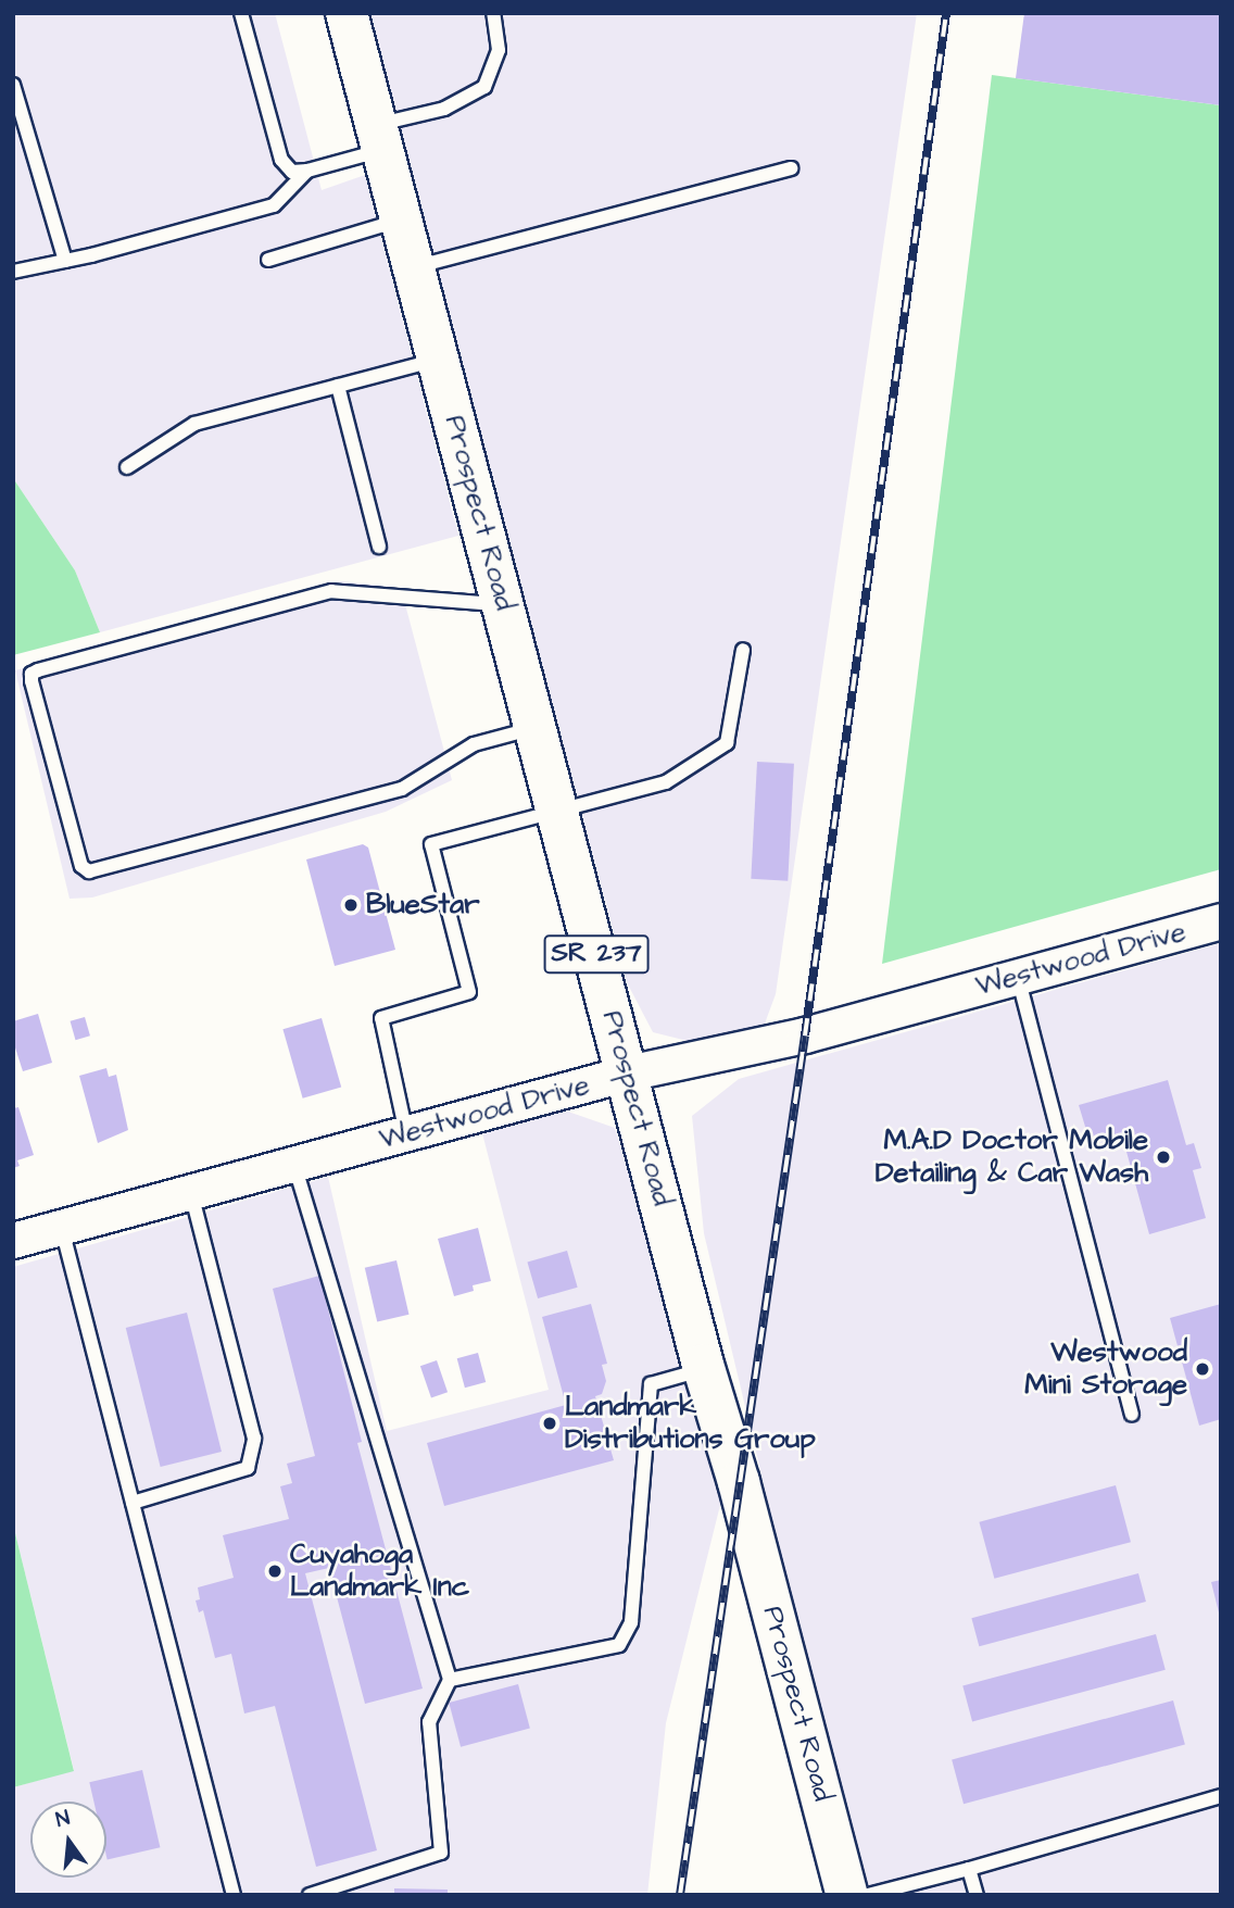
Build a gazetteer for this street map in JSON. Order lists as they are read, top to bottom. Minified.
{"streets":{"main road":["Prospect Road","SR 237"],"street":["Westwood Drive"]},"crossings":[["Prospect Road","Westwood Drive"]],"places":["BlueStar","M.A.D Doctor Mobile Detailing & Car Wash","Westwood Mini Storage","Landmark Distributions Group","Cuyahoga Landmark Inc"],"north":"top"}
